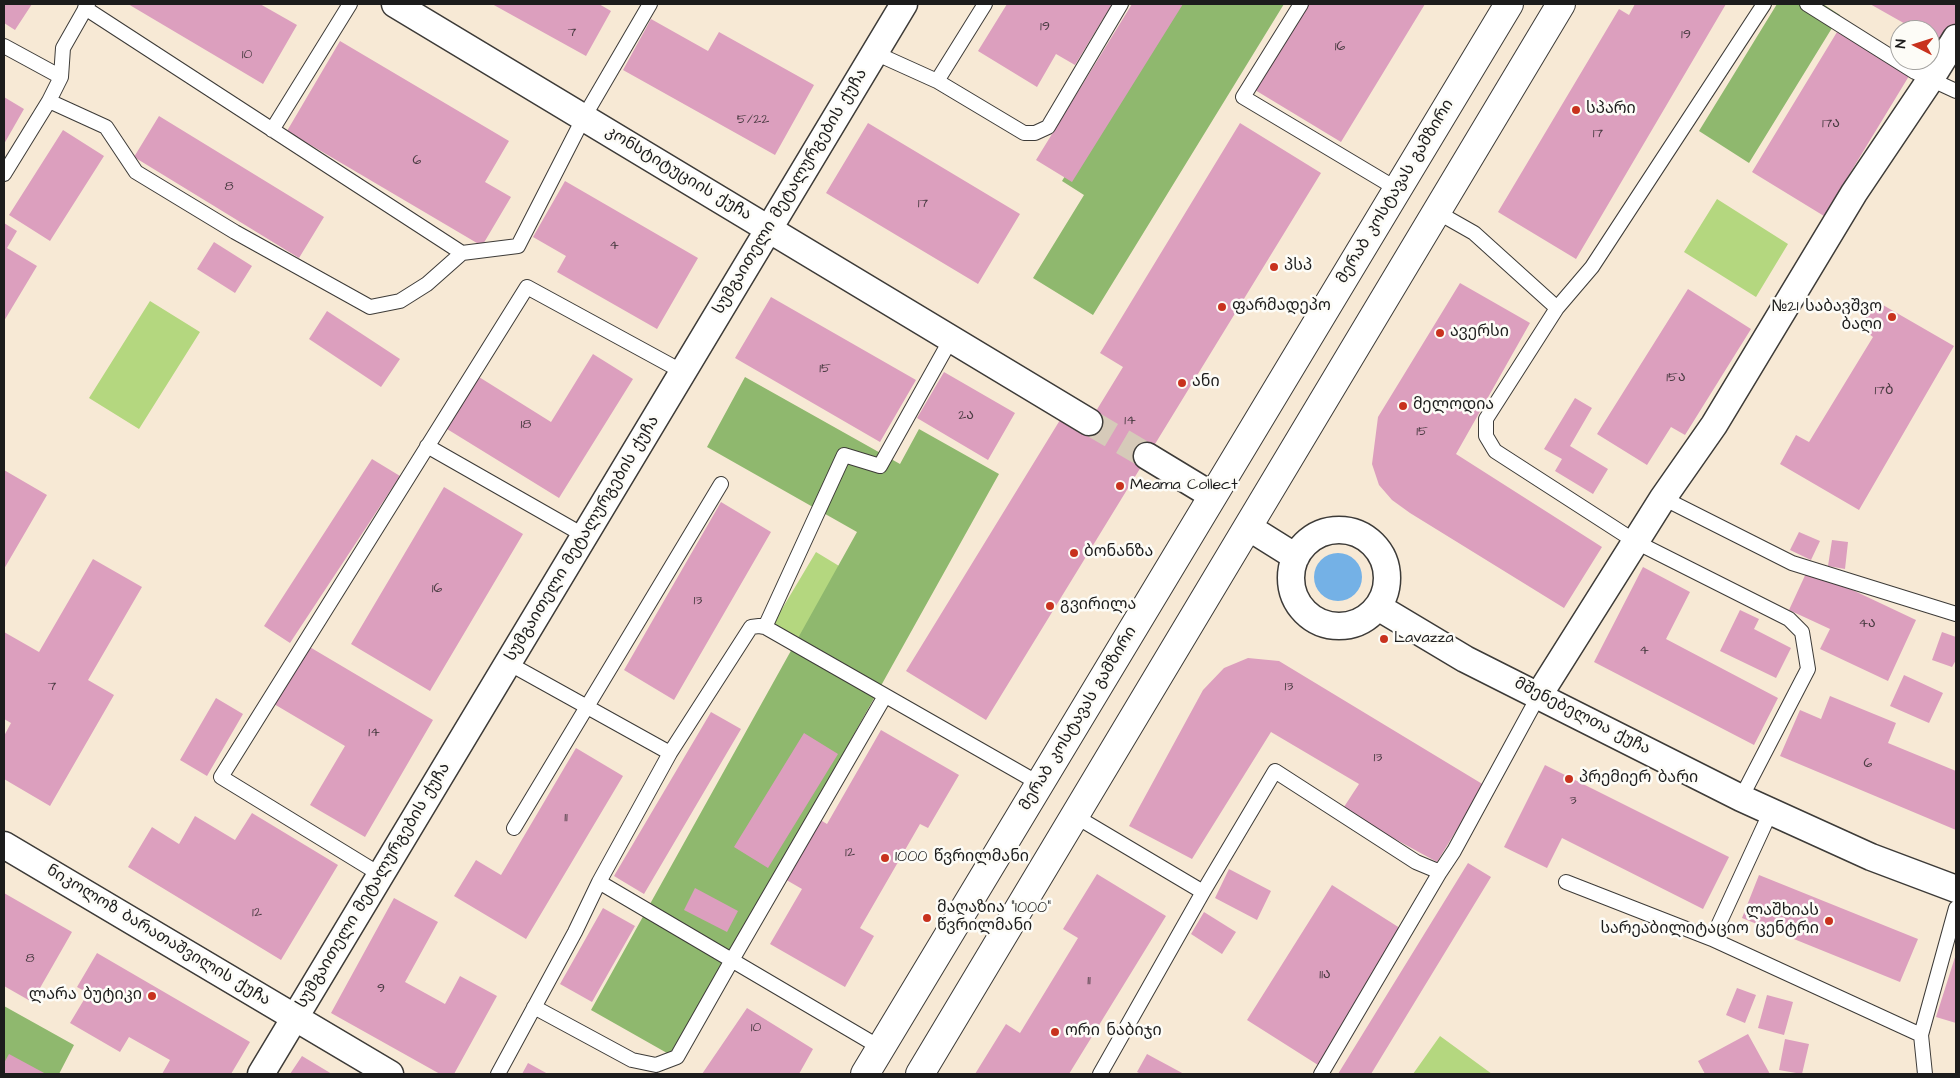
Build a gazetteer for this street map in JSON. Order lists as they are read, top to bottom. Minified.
{"streets":{"street":["კონსტიტუციის ქუჩა","სუმგაითელი მეტალურგების ქუჩა","მერაბ კოსტავას გამზირი","მშენებელთა ქუჩა","ნიკოლოზ ბარათაშვილის ქუჩა"]},"crossings":[["კონსტიტუციის ქუჩა","სუმგაითელი მეტალურგების ქუჩა"],["სუმგაითელი მეტალურგების ქუჩა","ნიკოლოზ ბარათაშვილის ქუჩა"]],"places":["სპარი","პსპ","ფარმადეპო","№21 საბავშვო ბაღი","ავერსი","ანი","მელოდია","Meama Collect","ბონანზა","გვირილა","Lavazza","პრემიერ ბარი","1000 წვრილმანი","მაღაზია \"1000\" წვრილმანი","ლაშხიას სარეაბილიტაციო ცენტრი","ლარა ბუტიკი","ორი ნაბიჯი"],"house_numbers":["19","7","19","16","10","5/22","17ა","17","6","8","17","4","15","15ა","17ბ","2ა","14","18","15","16","13","4ა","4","7","13","14","13","6","3","11","12","12","8","11ა","11","9","10"],"north":"left"}
